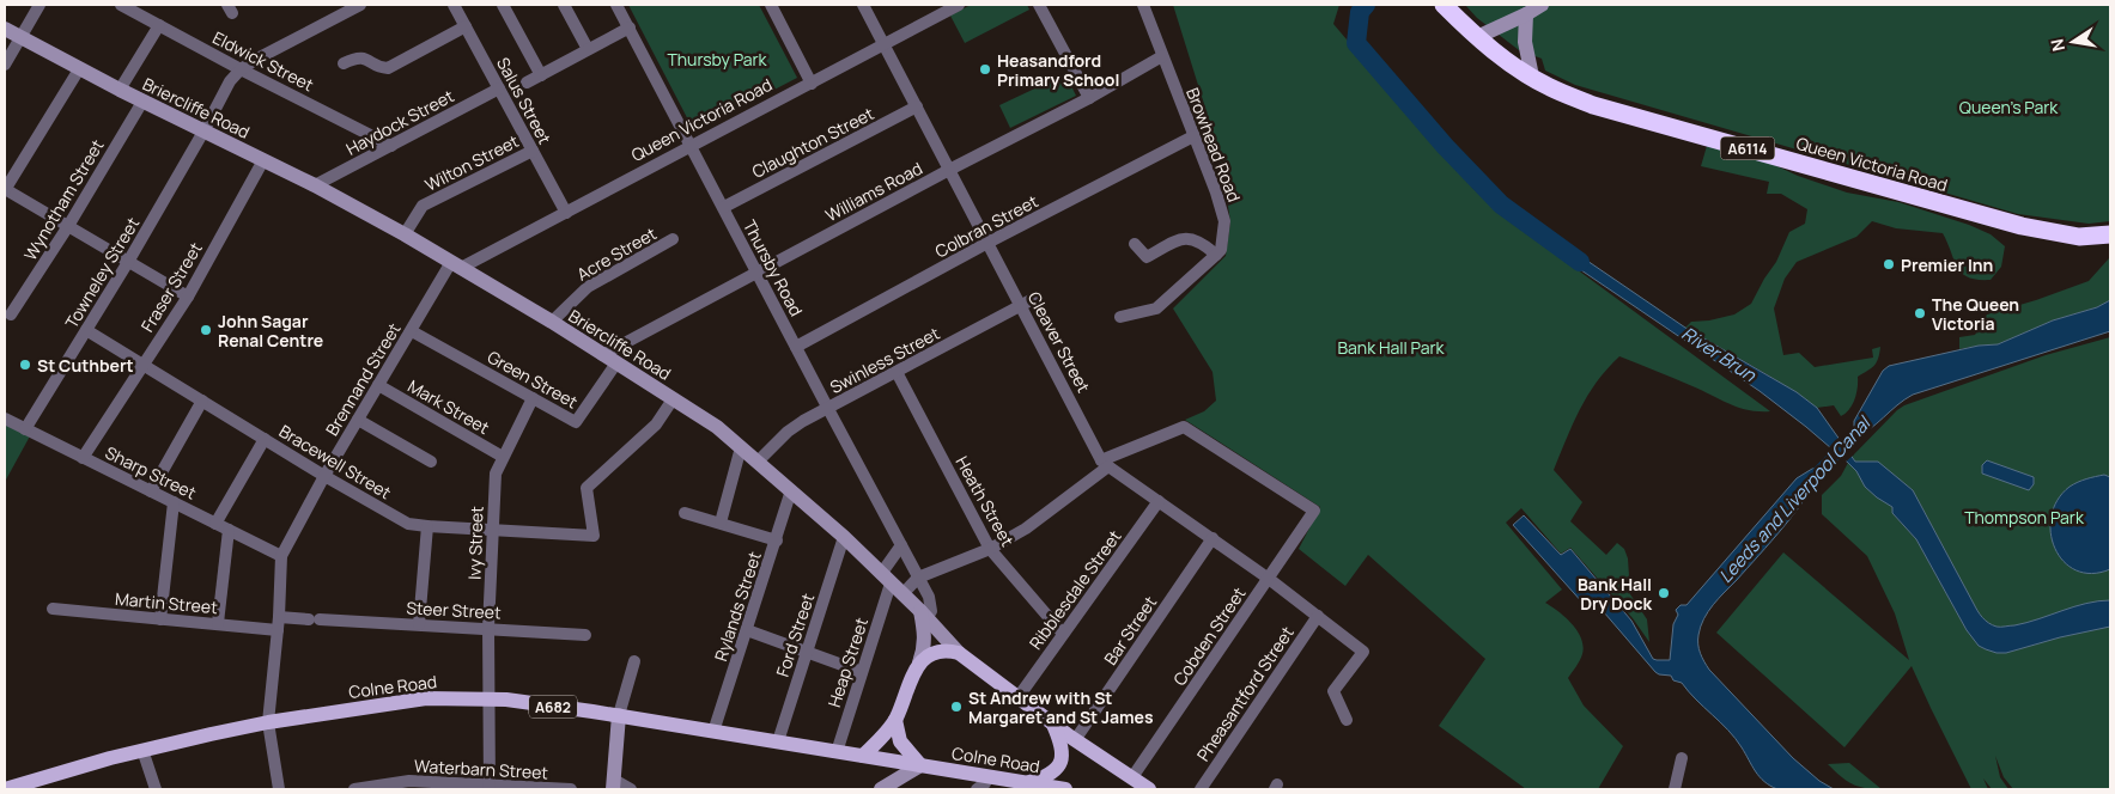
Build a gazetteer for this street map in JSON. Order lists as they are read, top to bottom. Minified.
{"streets":{"highway":["Queen Victoria Road","A6114"],"main road":["Briercliffe Road","Colne Road","A682"],"street":["Eldwick Street","Salus Street","Haydock Street","Claughton Street","Browhead Road","Wilton Street","Williams Road","Wynotham Street","Colbran Street","Acre Street","Thursby Road","Towneley Street","Fraser Street","Cleaver Street","Swinless Street","Brennand Street","Green Street","Mark Street","Bracewell Street","Sharp Street","Heath Street","Ivy Street","Ribblesdale Street","Martin Street","Rylands Street","Steer Street","Bar Street","Ford Street","Cobden Street","Heap Street","Pheasantford Street","Waterbarn Street"]},"crossings":[["Eldwick Street","Haydock Street"],["Eldwick Street","Towneley Street"],["Salus Street","Queen Victoria Road"],["Salus Street","Haydock Street"],["Salus Street","Wilton Street"],["Briercliffe Road","Queen Victoria Road"],["Briercliffe Road","Haydock Street"],["Briercliffe Road","Wilton Street"],["Briercliffe Road","Williams Road"],["Briercliffe Road","Wynotham Street"],["Briercliffe Road","Acre Street"],["Briercliffe Road","Thursby Road"],["Briercliffe Road","Towneley Street"],["Briercliffe Road","Fraser Street"],["Briercliffe Road","Swinless Street"],["Briercliffe Road","Brennand Street"],["Briercliffe Road","Green Street"],["Briercliffe Road","Bracewell Street"],["Briercliffe Road","Ribblesdale Street"],["Briercliffe Road","Rylands Street"],["Briercliffe Road","Bar Street"],["Briercliffe Road","Ford Street"],["Briercliffe Road","Cobden Street"],["Briercliffe Road","Heap Street"],["Queen Victoria Road","Thursby Road"],["Queen Victoria Road","Cleaver Street"],["Queen Victoria Road","Brennand Street"],["Claughton Street","Thursby Road"],["Claughton Street","Cleaver Street"],["Browhead Road","Williams Road"],["Browhead Road","Colbran Street"],["Williams Road","Thursby Road"],["Williams Road","Cleaver Street"],["Williams Road","Green Street"],["Colbran Street","Thursby Road"],["Colbran Street","Cleaver Street"],["Thursby Road","Swinless Street"],["Towneley Street","Bracewell Street"],["Towneley Street","Sharp Street"],["Fraser Street","Bracewell Street"],["Fraser Street","Sharp Street"],["Cleaver Street","Swinless Street"],["Cleaver Street","Ribblesdale Street"],["Cleaver Street","Bar Street"],["Cleaver Street","Cobden Street"],["Cleaver Street","Pheasantford Street"],["Swinless Street","Heath Street"],["Brennand Street","Green Street"],["Brennand Street","Mark Street"],["Brennand Street","Bracewell Street"],["Brennand Street","Sharp Street"],["Brennand Street","Martin Street"],["Brennand Street","Steer Street"],["Brennand Street","Colne Road"],["Green Street","Ivy Street"],["Mark Street","Ivy Street"],["Bracewell Street","Ivy Street"],["Heath Street","Ribblesdale Street"],["Ivy Street","Steer Street"],["Ivy Street","Colne Road"],["Ivy Street","Waterbarn Street"],["Martin Street","Steer Street"],["Rylands Street","Colne Road"],["Ford Street","Colne Road"],["Heap Street","Colne Road"]],"water":["River Brun","Leeds and Liverpool Canal"],"parks":["Thursby Park","Queen's Park","Bank Hall Park","Thompson Park"],"places":["Heasandford Primary School","Premier Inn","The Queen Victoria","John Sagar Renal Centre","St Cuthbert","Bank Hall Dry Dock","St Andrew with St Margaret and St James"],"north":"left"}
